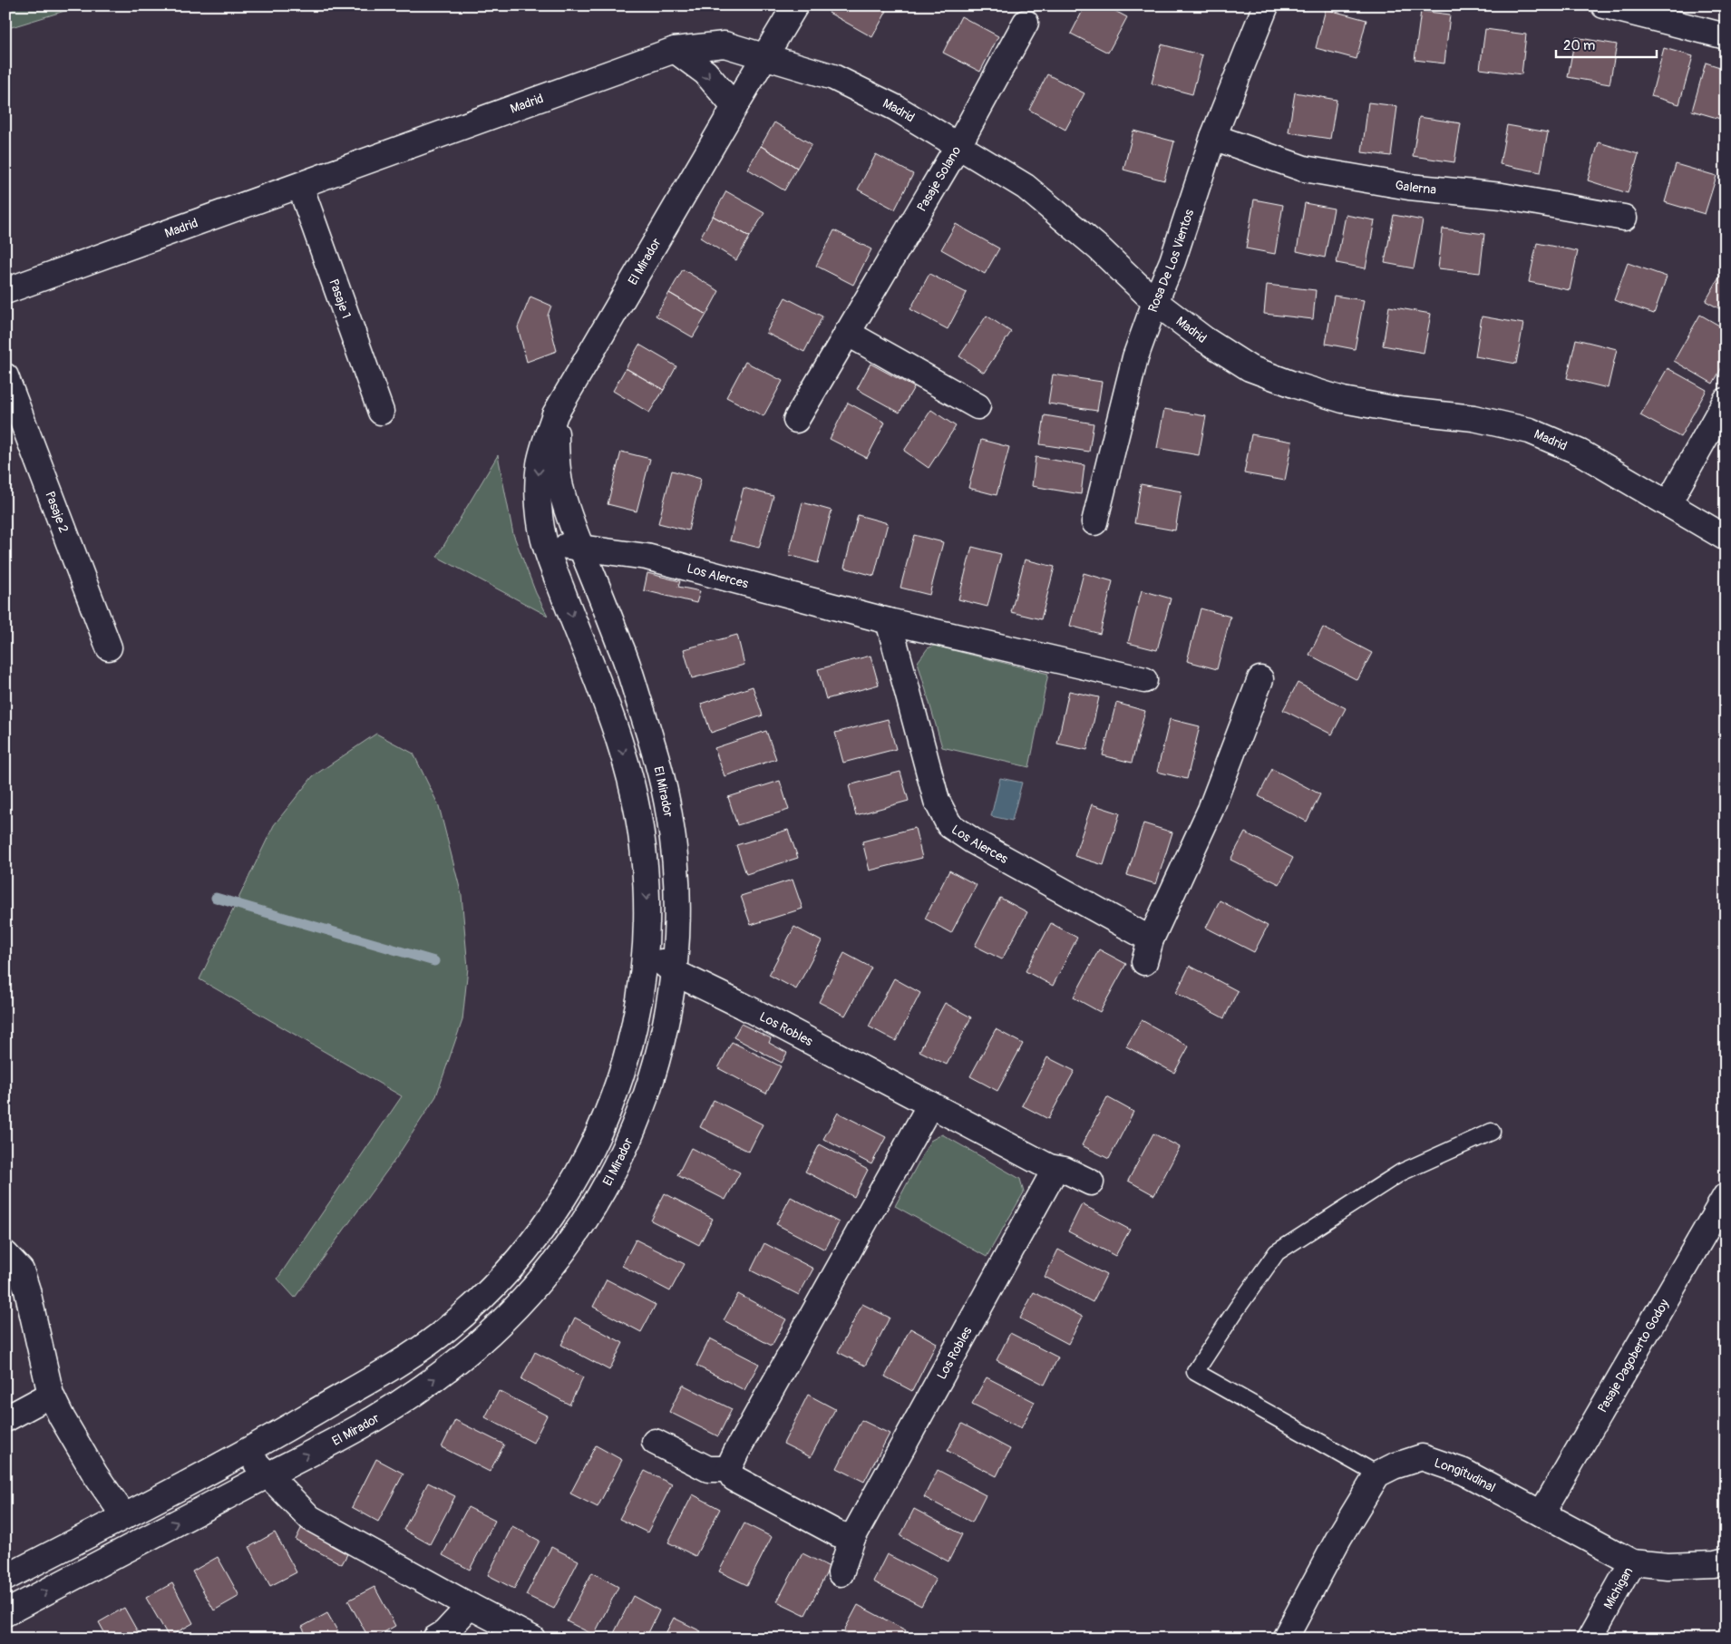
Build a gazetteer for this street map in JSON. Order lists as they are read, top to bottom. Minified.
{"streets":{"street":["Madrid","Pasaje Solano","Galerna","El Mirador","Rosa De Los Vientos","Pasaje 1","Pasaje 2","Los Alerces","Los Robles","Pasaje Dagoberto Godoy","Longitudinal","Michigan"]},"crossings":[["Madrid","Pasaje Solano"],["Madrid","El Mirador"],["Madrid","Rosa De Los Vientos"],["Madrid","Pasaje 1"],["Galerna","Rosa De Los Vientos"],["El Mirador","Los Alerces"],["El Mirador","Los Robles"],["Pasaje Dagoberto Godoy","Longitudinal"],["Longitudinal","Michigan"]],"scale_bar":"20 m"}
